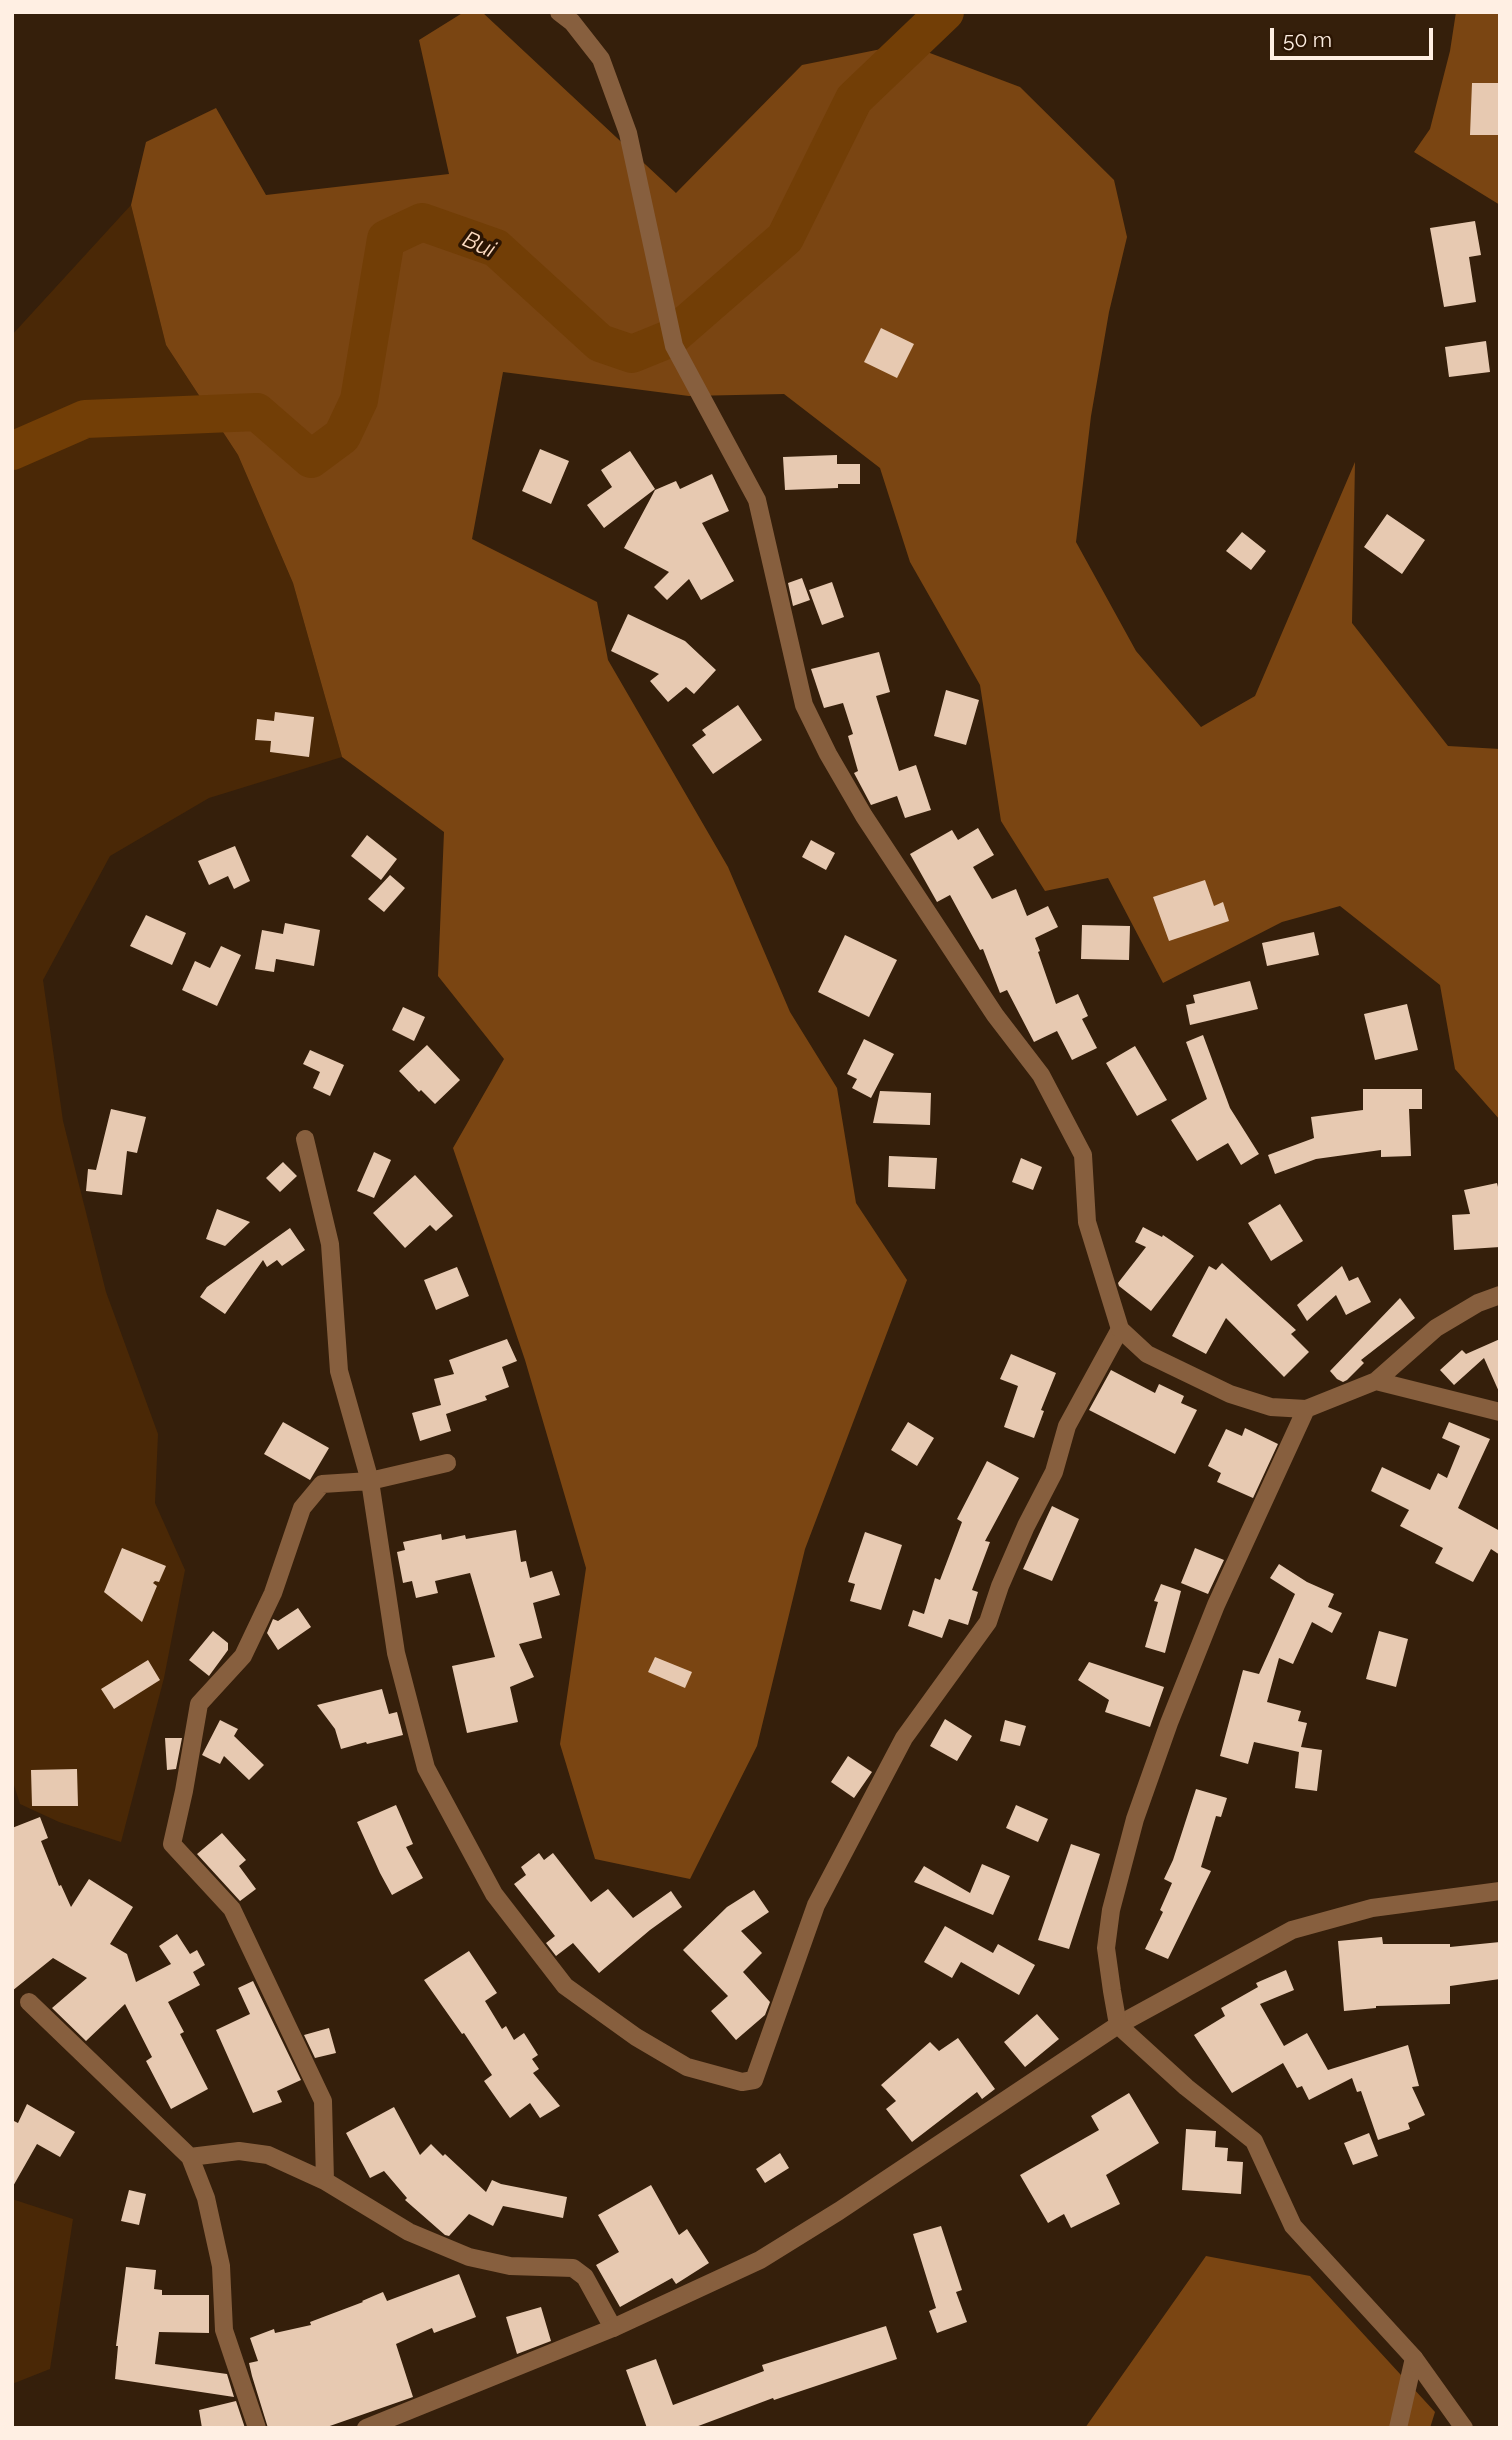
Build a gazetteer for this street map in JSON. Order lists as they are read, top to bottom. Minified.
{"water":["Bui"],"scale_bar":"50 m"}
